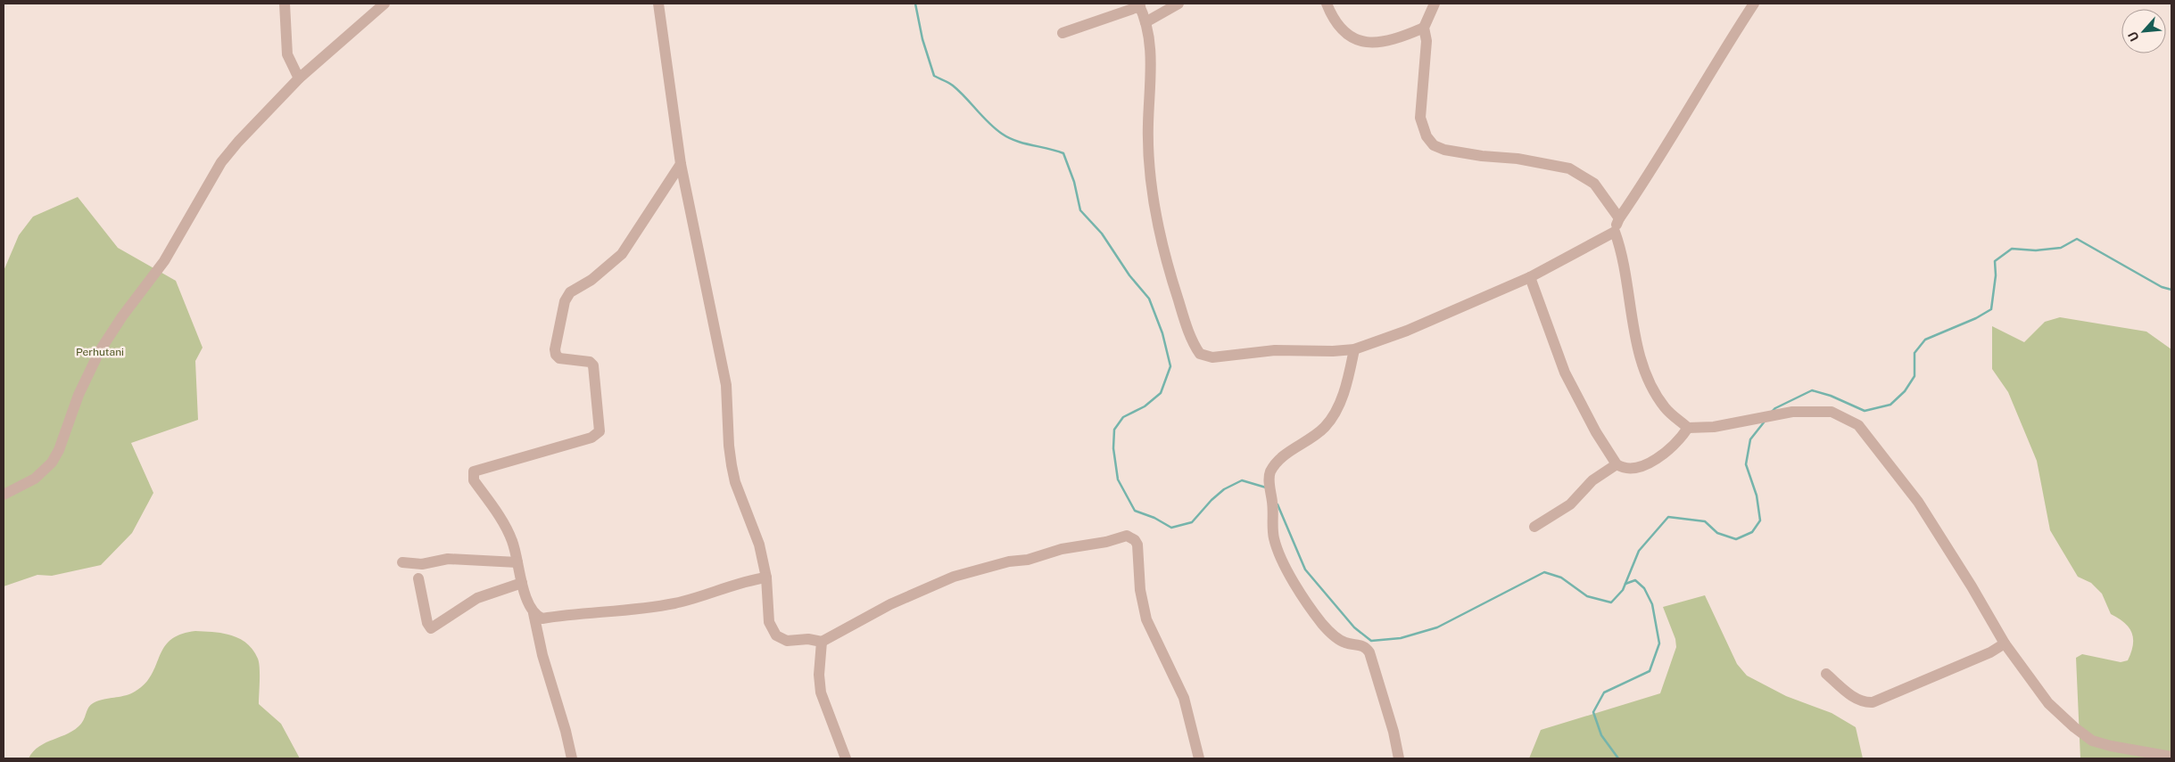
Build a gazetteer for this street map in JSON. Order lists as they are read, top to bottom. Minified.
{"parks":["Perhutani"],"north":"bottom left"}
